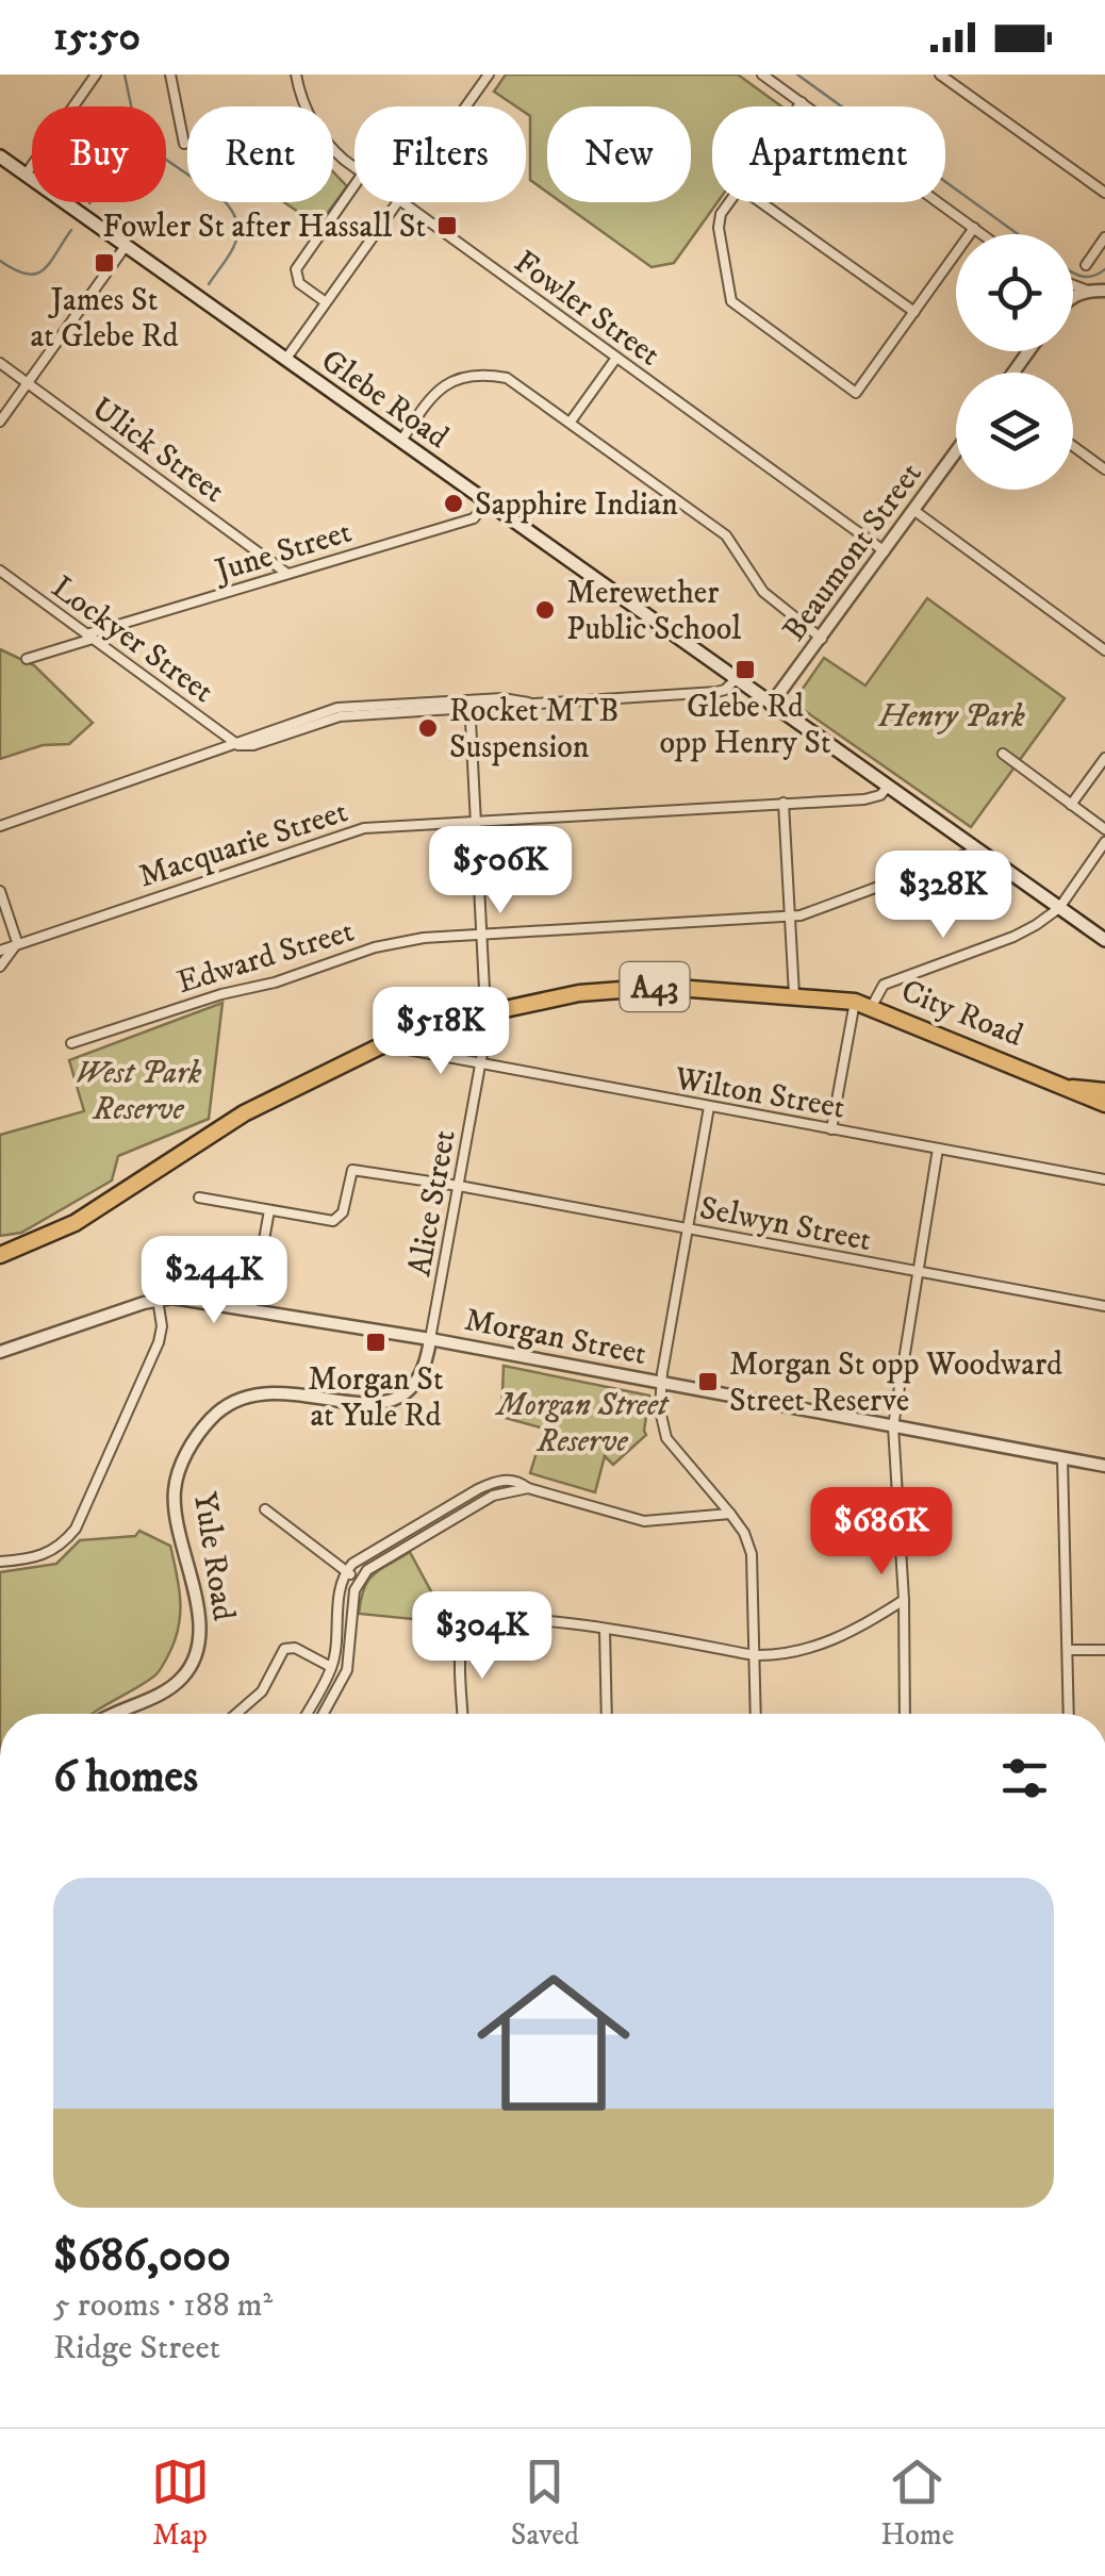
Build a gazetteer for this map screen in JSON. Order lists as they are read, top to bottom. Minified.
{"streets":{"highway":["A43","City Road"],"main road":["Glebe Road"],"street":["Fowler Street","Ulick Street","June Street","Beaumont Street","Lockyer Street","Macquarie Street","Edward Street","Wilton Street","Alice Street","Selwyn Street","Morgan Street","Yule Road"]},"crossings":[["Fowler Street","Beaumont Street"],["Glebe Road","June Street"],["Glebe Road","Beaumont Street"],["Glebe Road","Macquarie Street"],["Glebe Road","Edward Street"],["Ulick Street","June Street"],["June Street","Lockyer Street"],["Macquarie Street","Alice Street"],["Edward Street","Alice Street"],["City Road","Alice Street"],["Wilton Street","Alice Street"],["Alice Street","Selwyn Street"],["Alice Street","Morgan Street"],["Alice Street","Yule Road"],["Morgan Street","Yule Road"]],"parks":["Henry Park","West Park Reserve","Morgan Street Reserve"],"places":{"transit":["Fowler St after Hassall St","James St at Glebe Rd","Glebe Rd opp Henry St","Morgan St at Yule Rd","Morgan St opp Woodward Street Reserve"],"other":["Sapphire Indian","Merewether Public School","Rocket MTB Suspension"]},"page":{"status":"15:50","chip":["Buy","Rent","Filters","New","Apartment"],"price":["$506K","$328K","$518K","$244K","$686K","$304K"],"heading":"6 homes","list":[{"name":"$686,000","note":"5 rooms · 188 m² · Ridge Street"}],"tabs":["Map","Saved","Home"]}}
